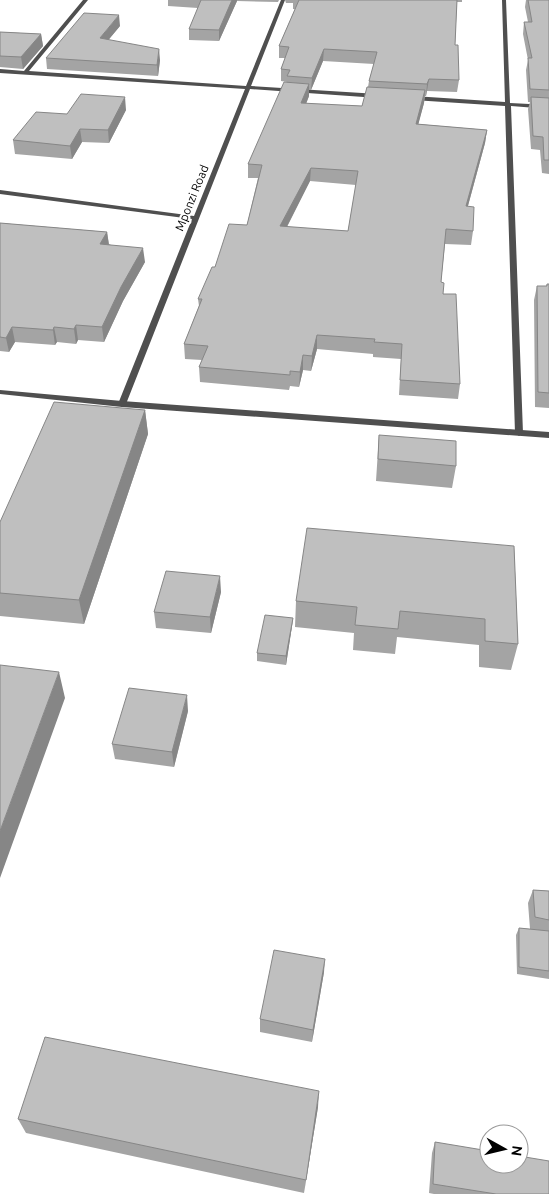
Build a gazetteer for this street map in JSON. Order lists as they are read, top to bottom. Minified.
{"streets":{"street":["Mponzi Road"]},"north":"right"}
